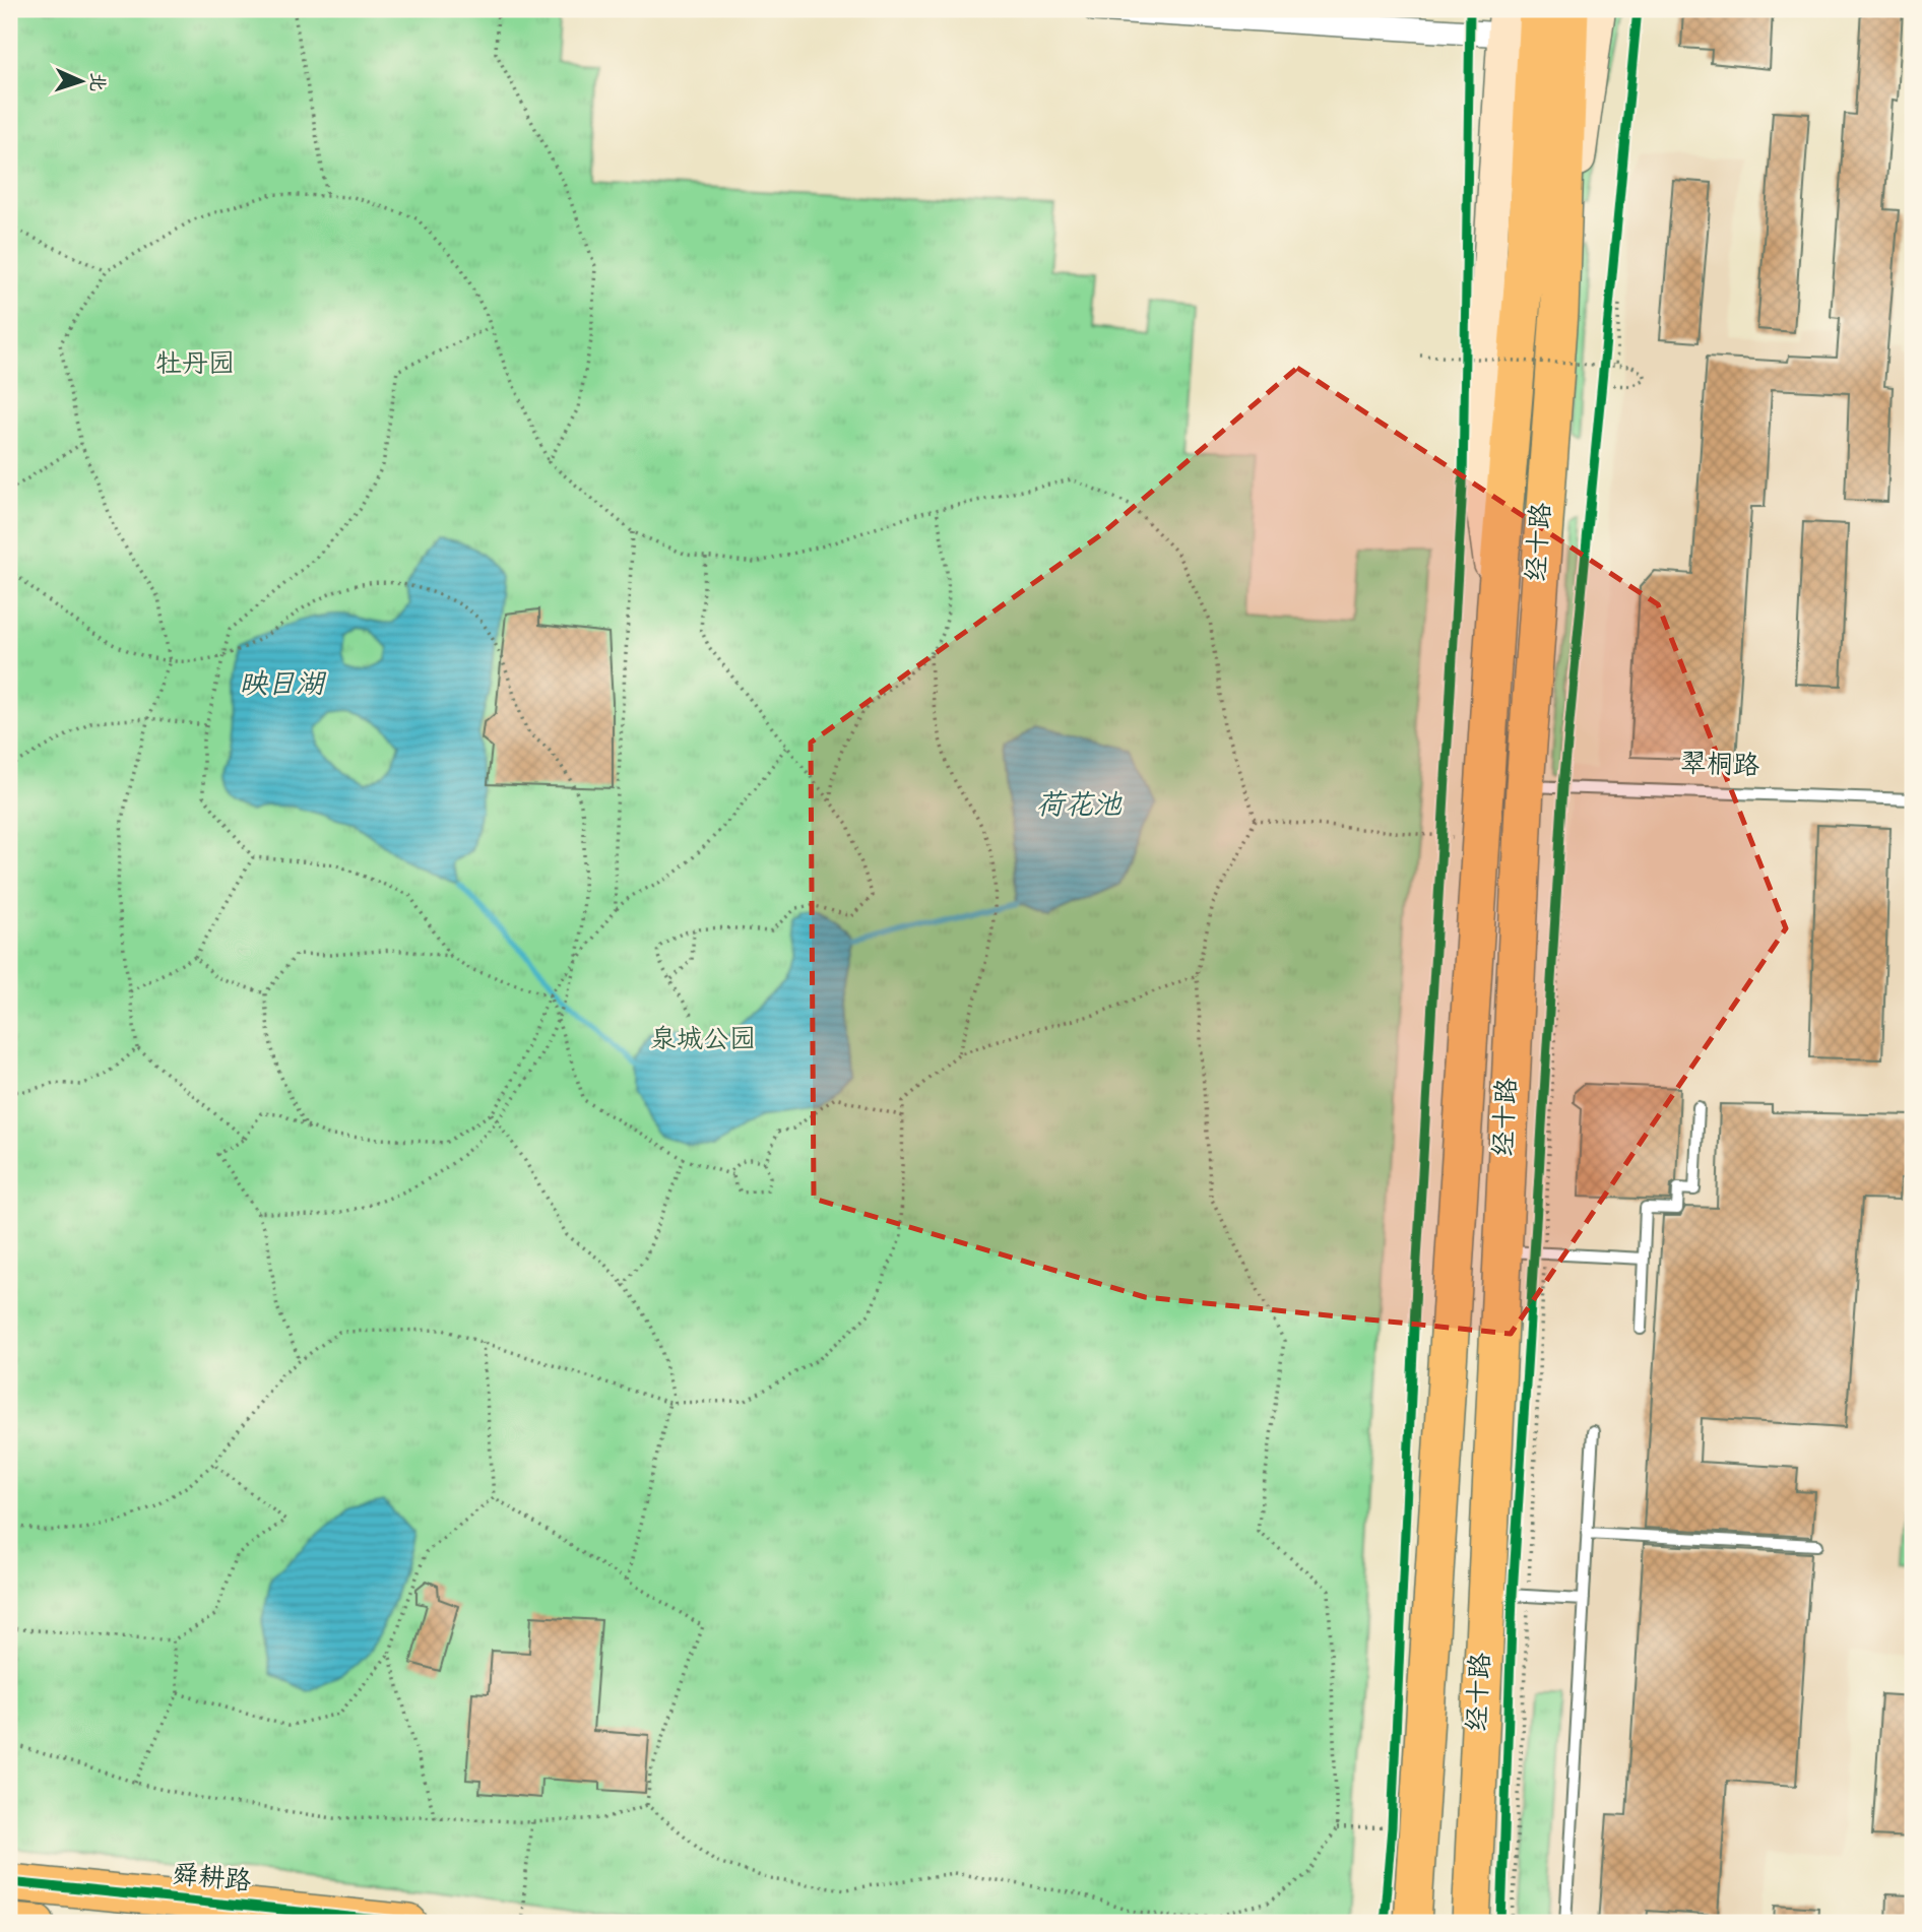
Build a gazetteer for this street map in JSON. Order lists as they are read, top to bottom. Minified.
{"streets":{"highway":["经十路"],"main road":["舜耕路"],"lane":["翠桐路"]},"crossings":[["经十路","翠桐路"]],"water":["映日湖","荷花池"],"parks":["牡丹园","泉城公园"],"north":"right"}
